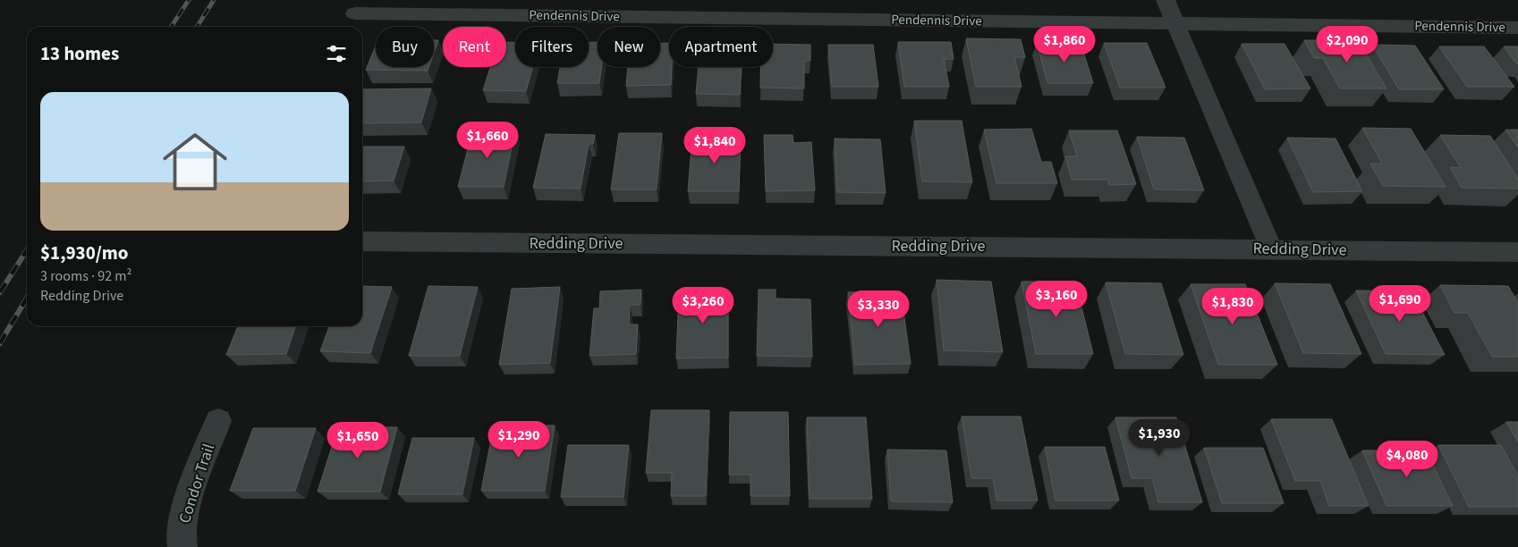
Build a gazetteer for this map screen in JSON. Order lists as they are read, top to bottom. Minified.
{"streets":{"street":["Pendennis Drive","Redding Drive","Condor Trail"]},"page":{"price":["$1,860","$2,090","$1,660","$1,840","$3,160","$1,690","$3,260","$1,830","$3,330","$1,930","$1,290","$1,650","$4,080"],"chip":["Buy","Rent","Filters","New","Apartment"],"heading":"13 homes","list":[{"name":"$1,930/mo","note":"3 rooms · 92 m² · Redding Drive"}]}}
